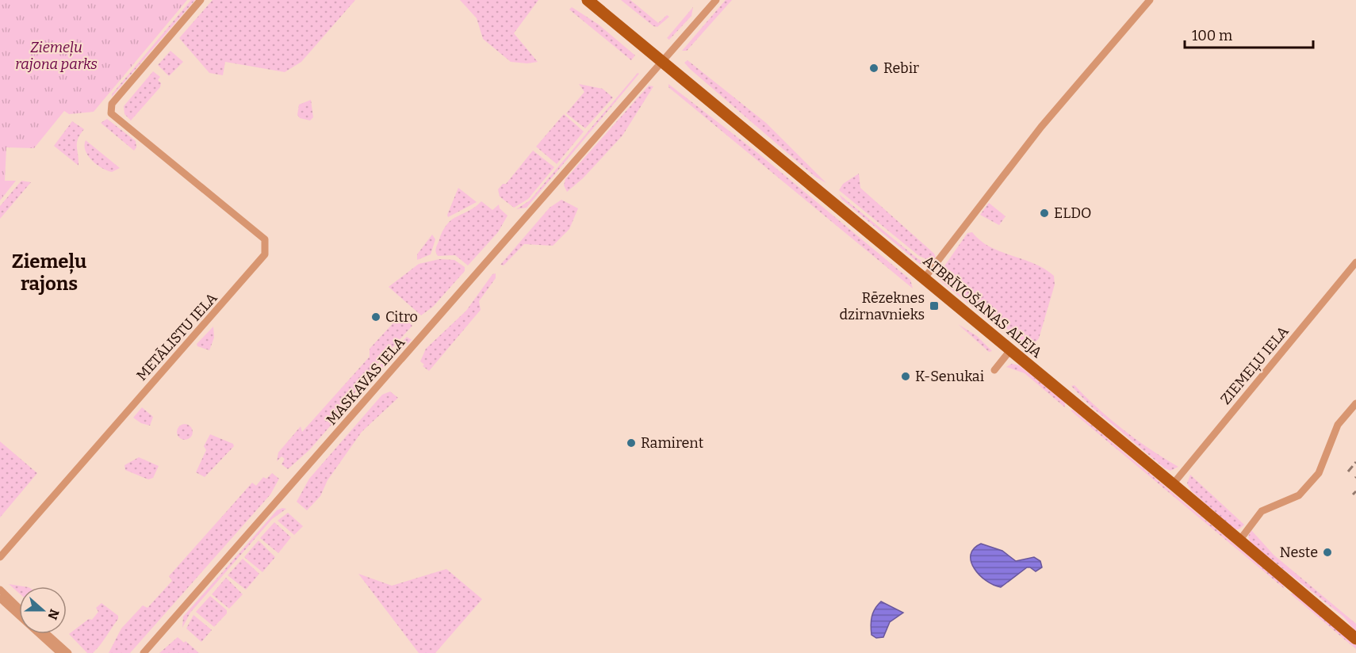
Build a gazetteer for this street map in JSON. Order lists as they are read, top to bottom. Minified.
{"streets":{"main road":["ATBRĪVOŠANAS ALEJA"],"street":["METĀLISTU IELA","ZIEMEĻU IELA","MASKAVAS IELA"]},"crossings":[["ATBRĪVOŠANAS ALEJA","ZIEMEĻU IELA"],["ATBRĪVOŠANAS ALEJA","MASKAVAS IELA"]],"districts":["Ziemeļu rajons"],"parks":["Ziemeļu rajona parks"],"places":{"other":["Rebir","ELDO","Citro","K-Senukai","Ramirent","Neste"],"transit":["Rēzeknes dzirnavnieks"]},"scale_bar":"100 m","north":"right"}
